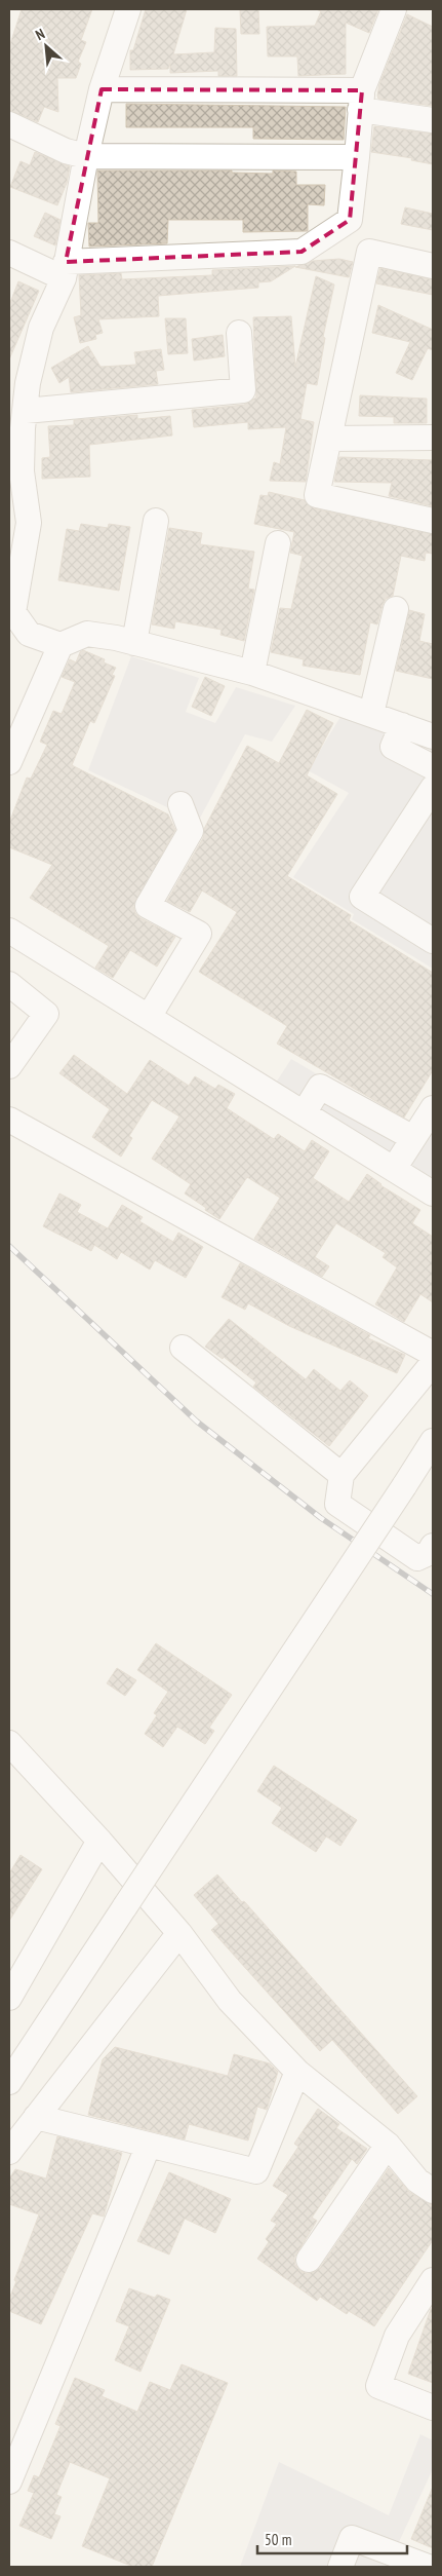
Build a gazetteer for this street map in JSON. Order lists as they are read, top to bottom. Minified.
{"scale_bar":"50 m","north":"top left"}
